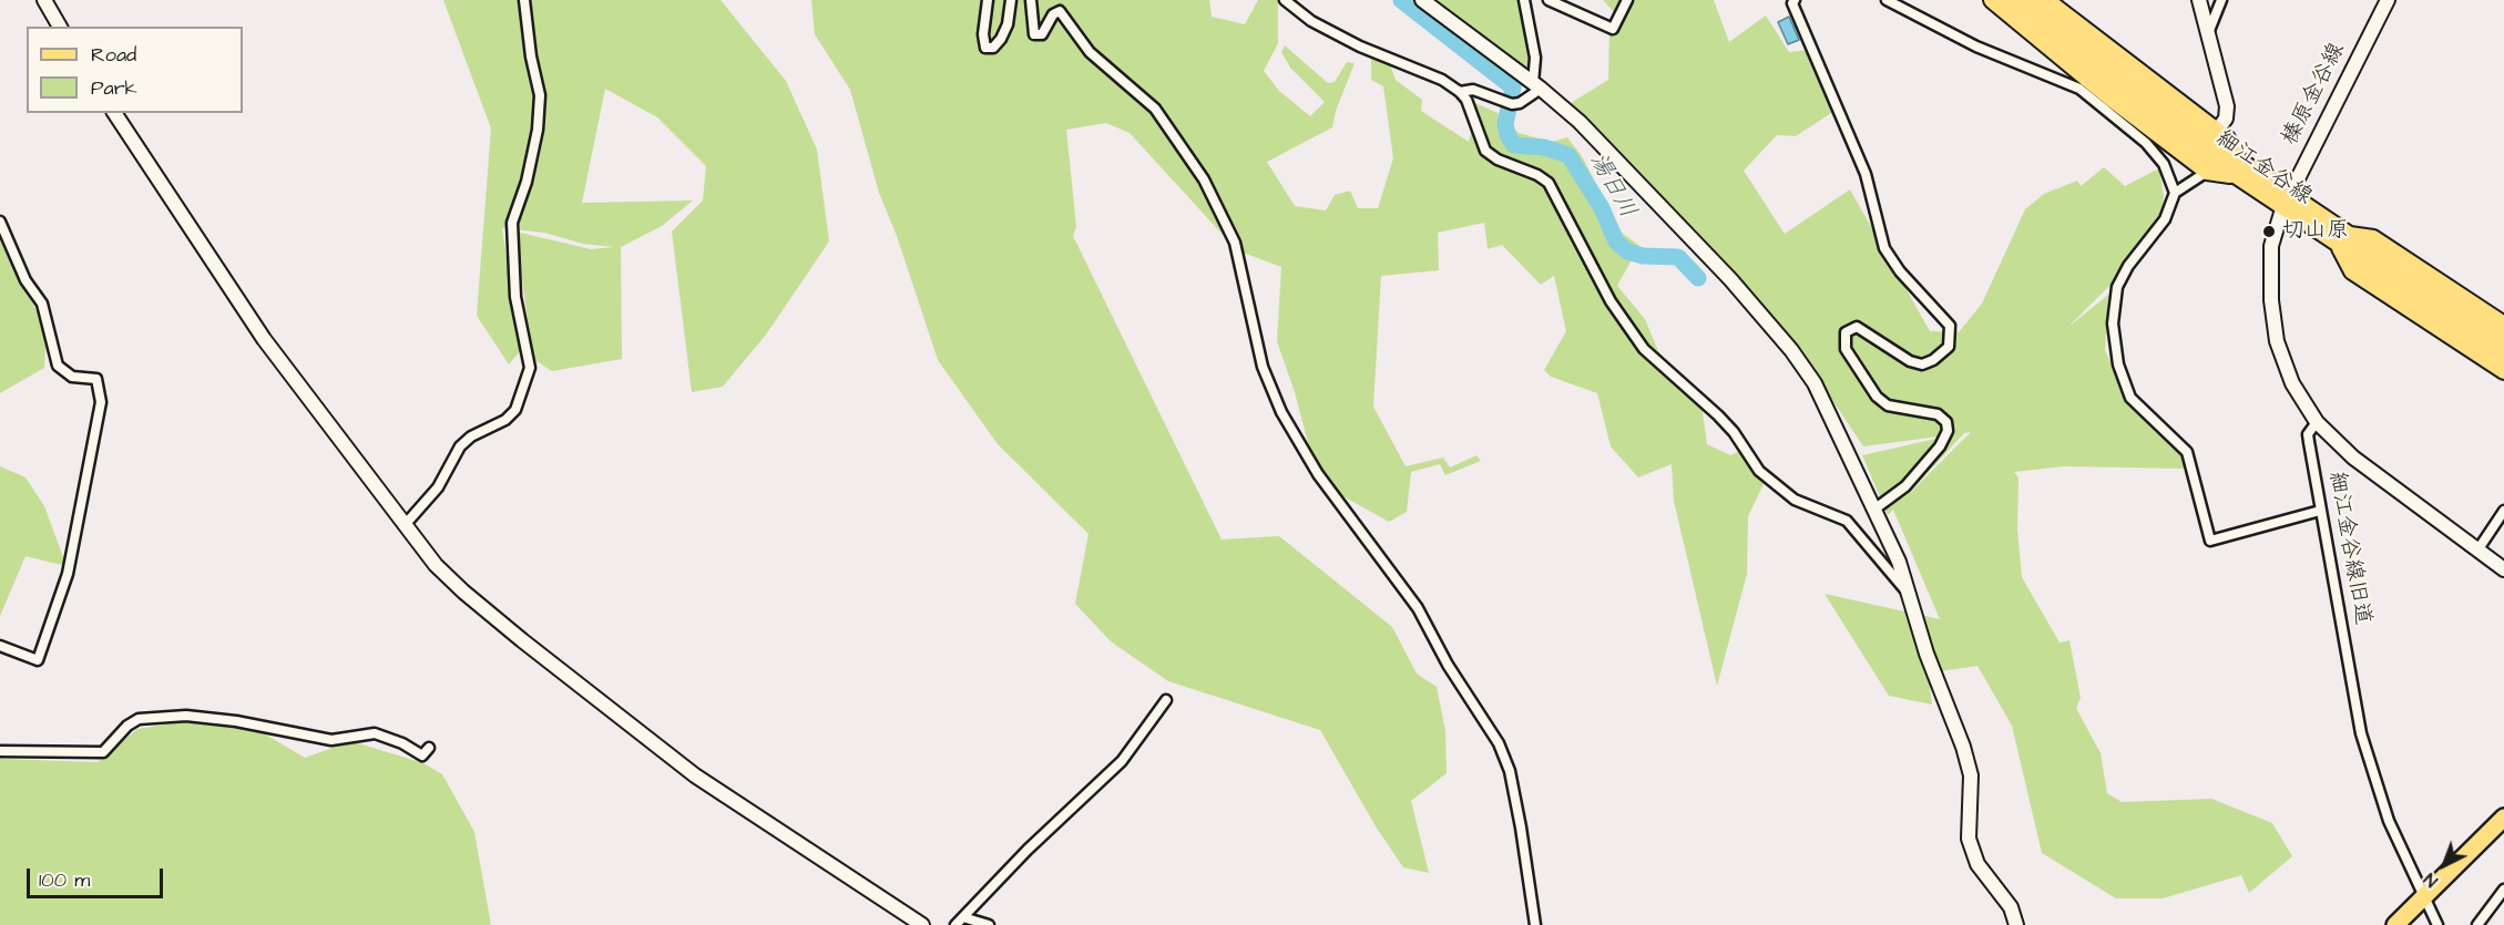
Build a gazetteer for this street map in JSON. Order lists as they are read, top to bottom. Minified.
{"streets":{"main road":["細江金谷線"],"street":["榛原金谷線","細江金谷線旧道"]},"crossings":[["榛原金谷線","細江金谷線"]],"water":["湯日川"],"places":["切山原"],"legend":["Road","Park"],"scale_bar":"100 m","north":"bottom left"}
